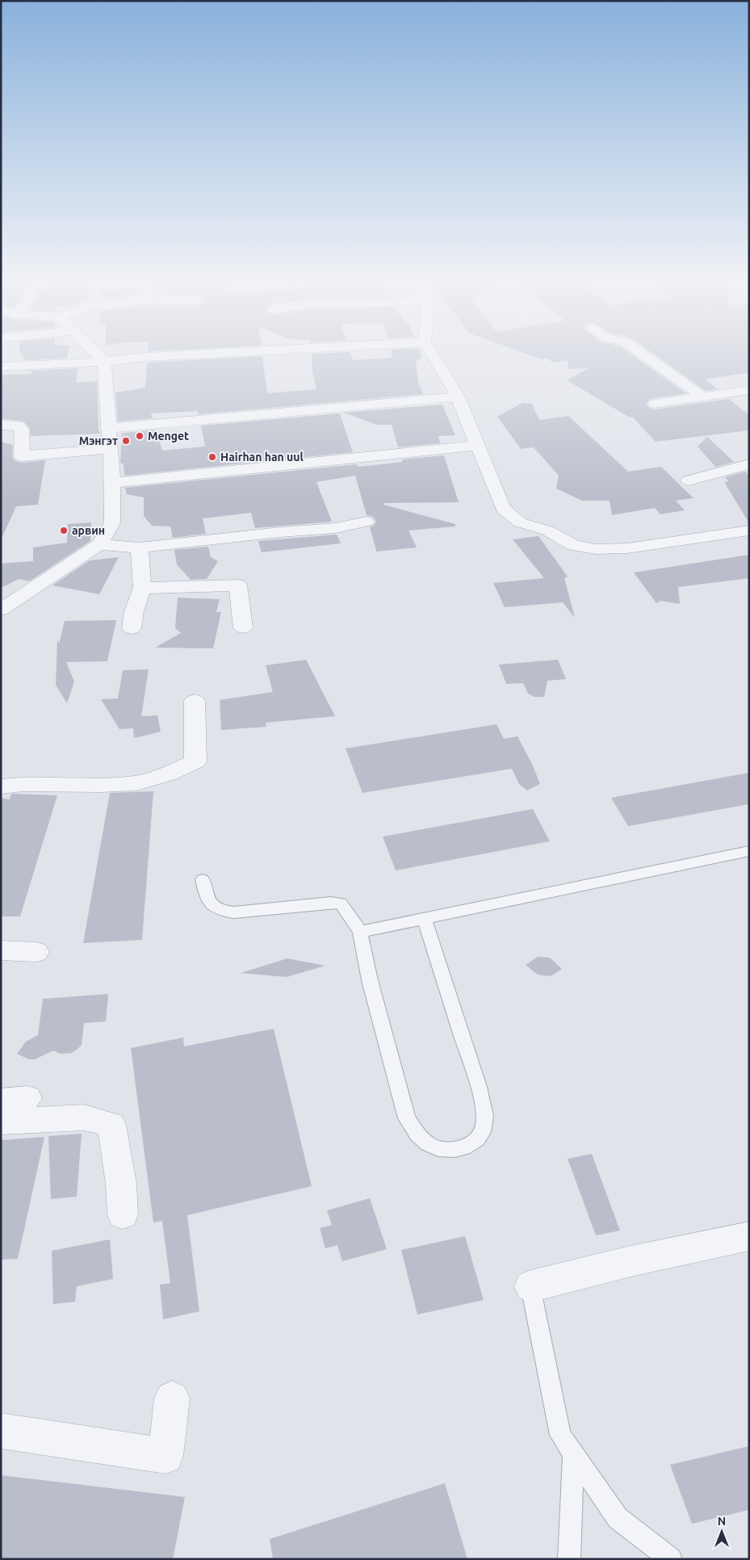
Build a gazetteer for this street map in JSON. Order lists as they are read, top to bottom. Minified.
{"places":["Menget","Мэнгэт","Hairhan han uul","арвин"],"north":"top"}
